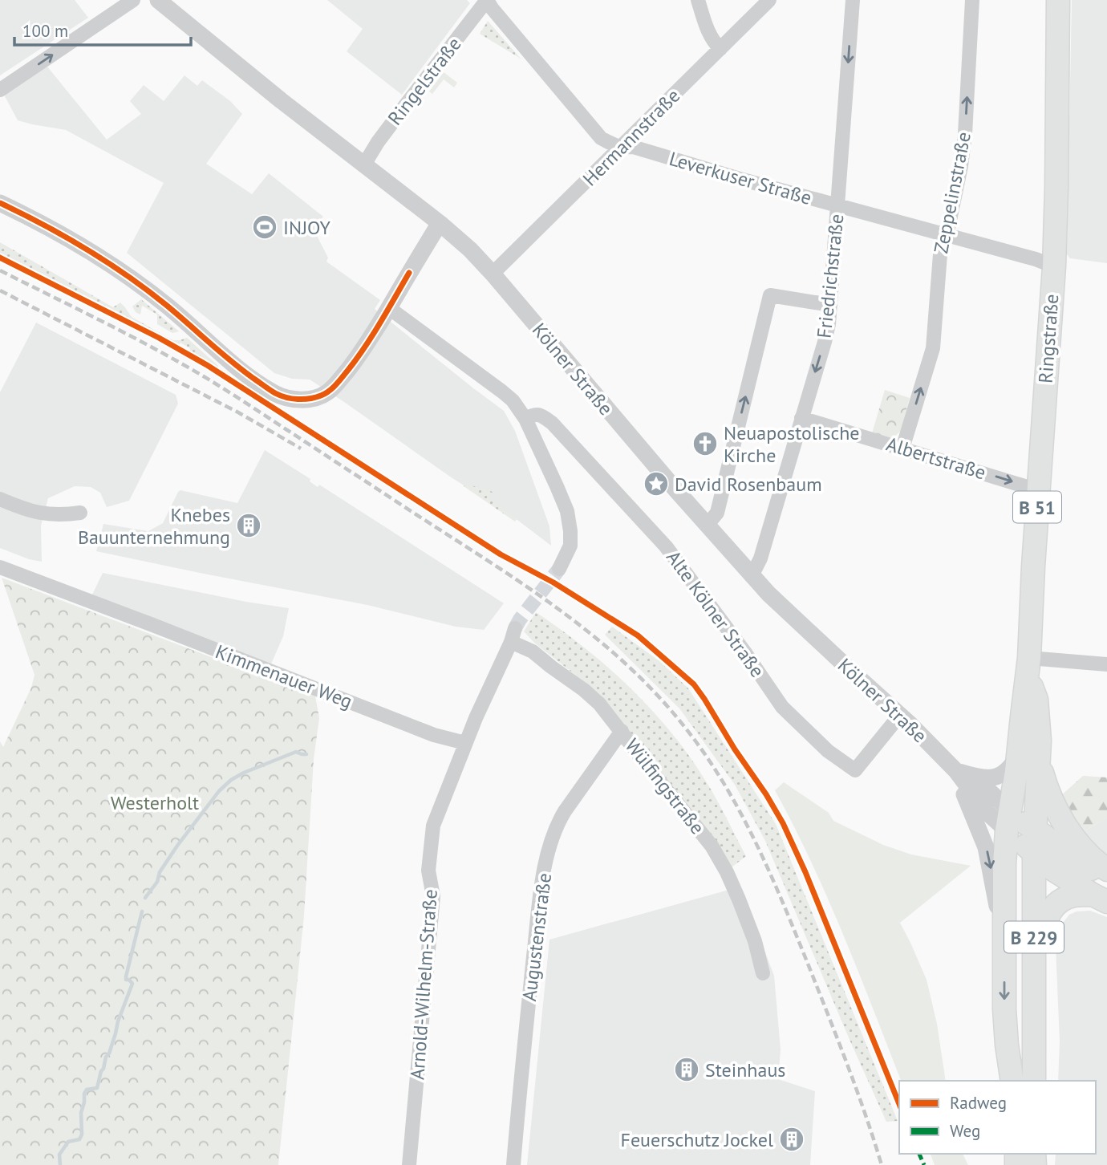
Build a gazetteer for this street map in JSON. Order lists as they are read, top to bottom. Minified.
{"streets":{"main road":["Ringstraße","Kölner Straße","B 51","B 229"],"street":["Ringelstraße","Hermannstraße","Leverkuser Straße","Zeppelinstraße","Friedrichstraße","Albertstraße","Alte Kölner Straße","Kimmenauer Weg","Wülfingstraße","Augustenstraße","Arnold-Wilhelm-Straße"]},"crossings":[["Ringelstraße","Leverkuser Straße"],["Ringelstraße","Kölner Straße"],["Hermannstraße","Leverkuser Straße"],["Hermannstraße","Kölner Straße"],["Leverkuser Straße","Zeppelinstraße"],["Leverkuser Straße","Friedrichstraße"],["Leverkuser Straße","Ringstraße"],["Zeppelinstraße","Albertstraße"],["Friedrichstraße","Kölner Straße"],["Friedrichstraße","Albertstraße"],["Ringstraße","Kölner Straße"],["Ringstraße","Albertstraße"],["Ringstraße","B 229"],["Kölner Straße","Alte Kölner Straße"],["Kölner Straße","B 229"],["Kimmenauer Weg","Wülfingstraße"],["Kimmenauer Weg","Arnold-Wilhelm-Straße"],["Wülfingstraße","Augustenstraße"],["Wülfingstraße","Arnold-Wilhelm-Straße"]],"one_way":["Zeppelinstraße","Friedrichstraße","Albertstraße"],"parks":["Westerholt"],"places":{"sports":["INJOY"],"church":["Neuapostolische Kirche"],"place":["David Rosenbaum"],"building":["Knebes Bauunternehmung","Steinhaus","Feuerschutz Jockel"]},"legend":["Radweg","Weg"],"scale_bar":"100 m"}
